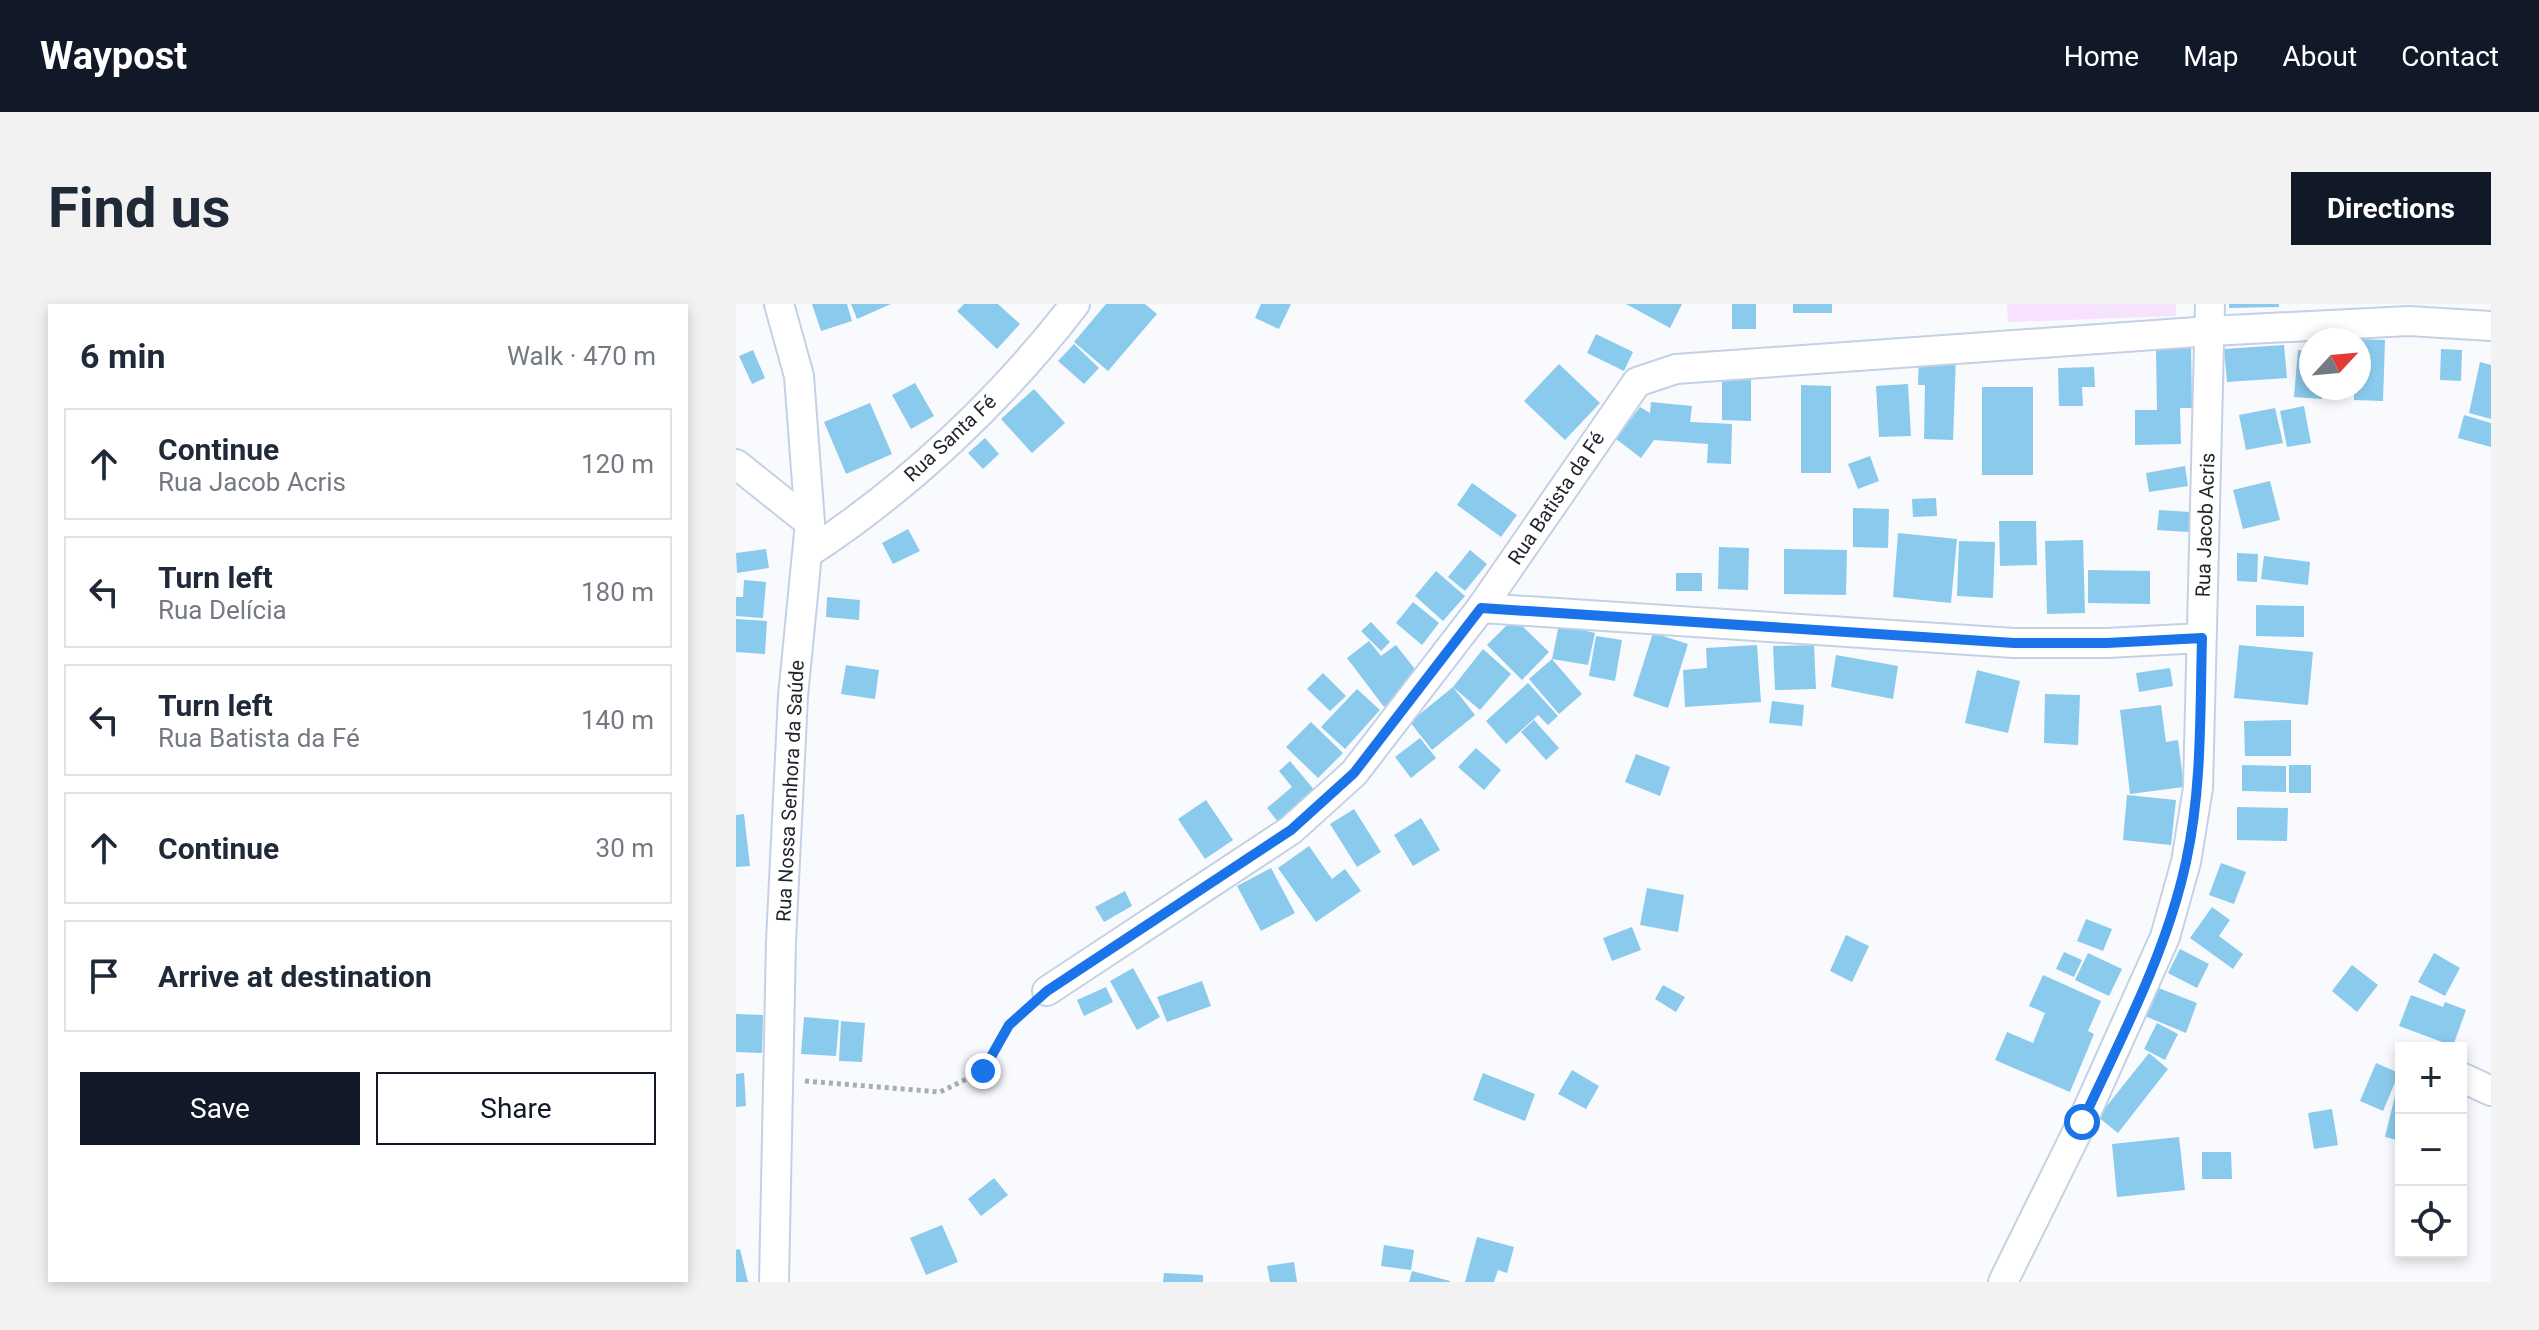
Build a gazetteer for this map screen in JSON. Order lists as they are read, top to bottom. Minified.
{"streets":{"street":["Rua Santa Fé","Rua Batista da Fé","Rua Jacob Acris","Rua Nossa Senhora da Saúde"]},"crossings":[["Rua Santa Fé","Rua Nossa Senhora da Saúde"],["Rua Batista da Fé","Rua Jacob Acris"]],"north":"top right","page":{"header":"Waypost","nav":["Home","Map","About","Contact"],"buttons":["Directions",["Save","Share"]],"title":"Find us","heading":["6 min","Walk · 470 m"],"list":[["Continue","Rua Jacob Acris","120 m"],["Turn left","Rua Delícia","180 m"],["Turn left","Rua Batista da Fé","140 m"],["Continue","30 m"],"Arrive at destination"],"map_buttons":["+","−"]}}
